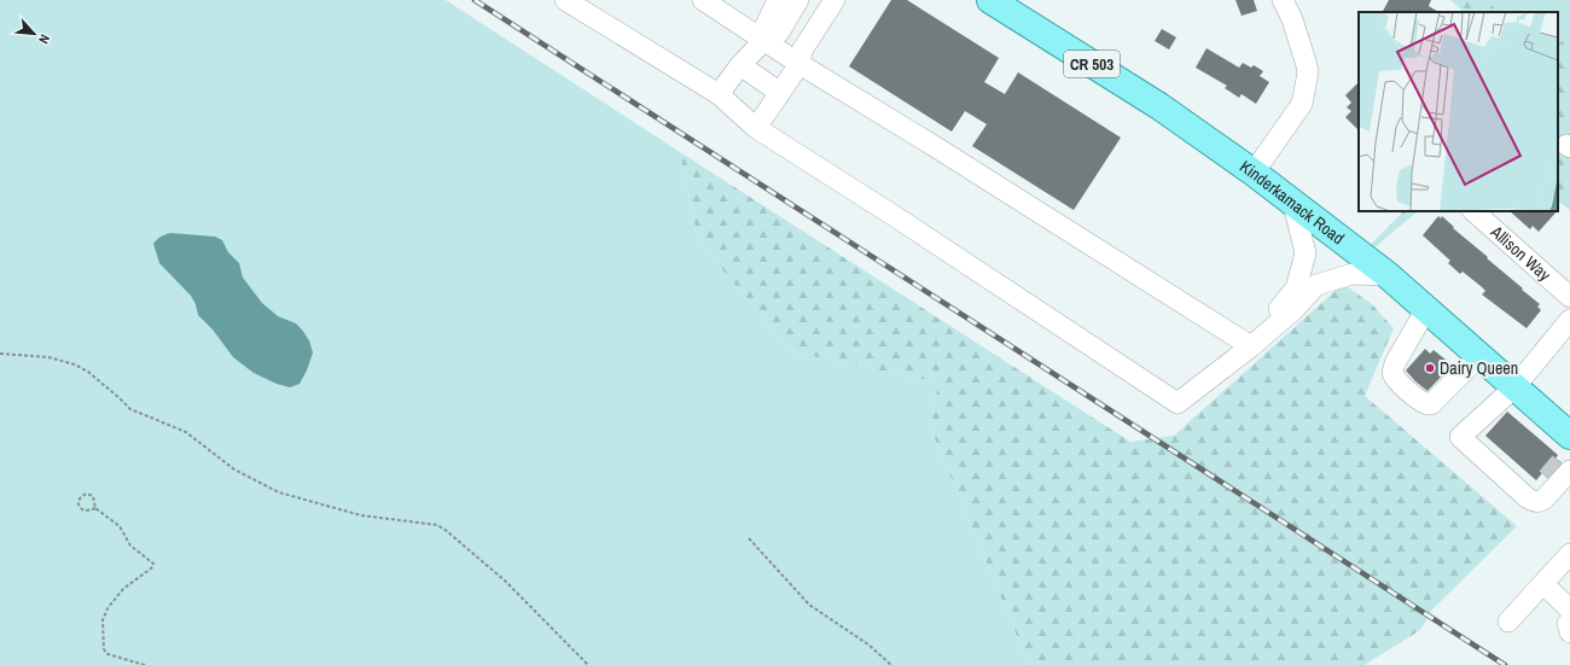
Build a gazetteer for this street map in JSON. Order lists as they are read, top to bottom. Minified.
{"streets":{"main road":["CR 503","Kinderkamack Road"],"street":["Allison Way"]},"places":["Dairy Queen"],"north":"bottom right"}
